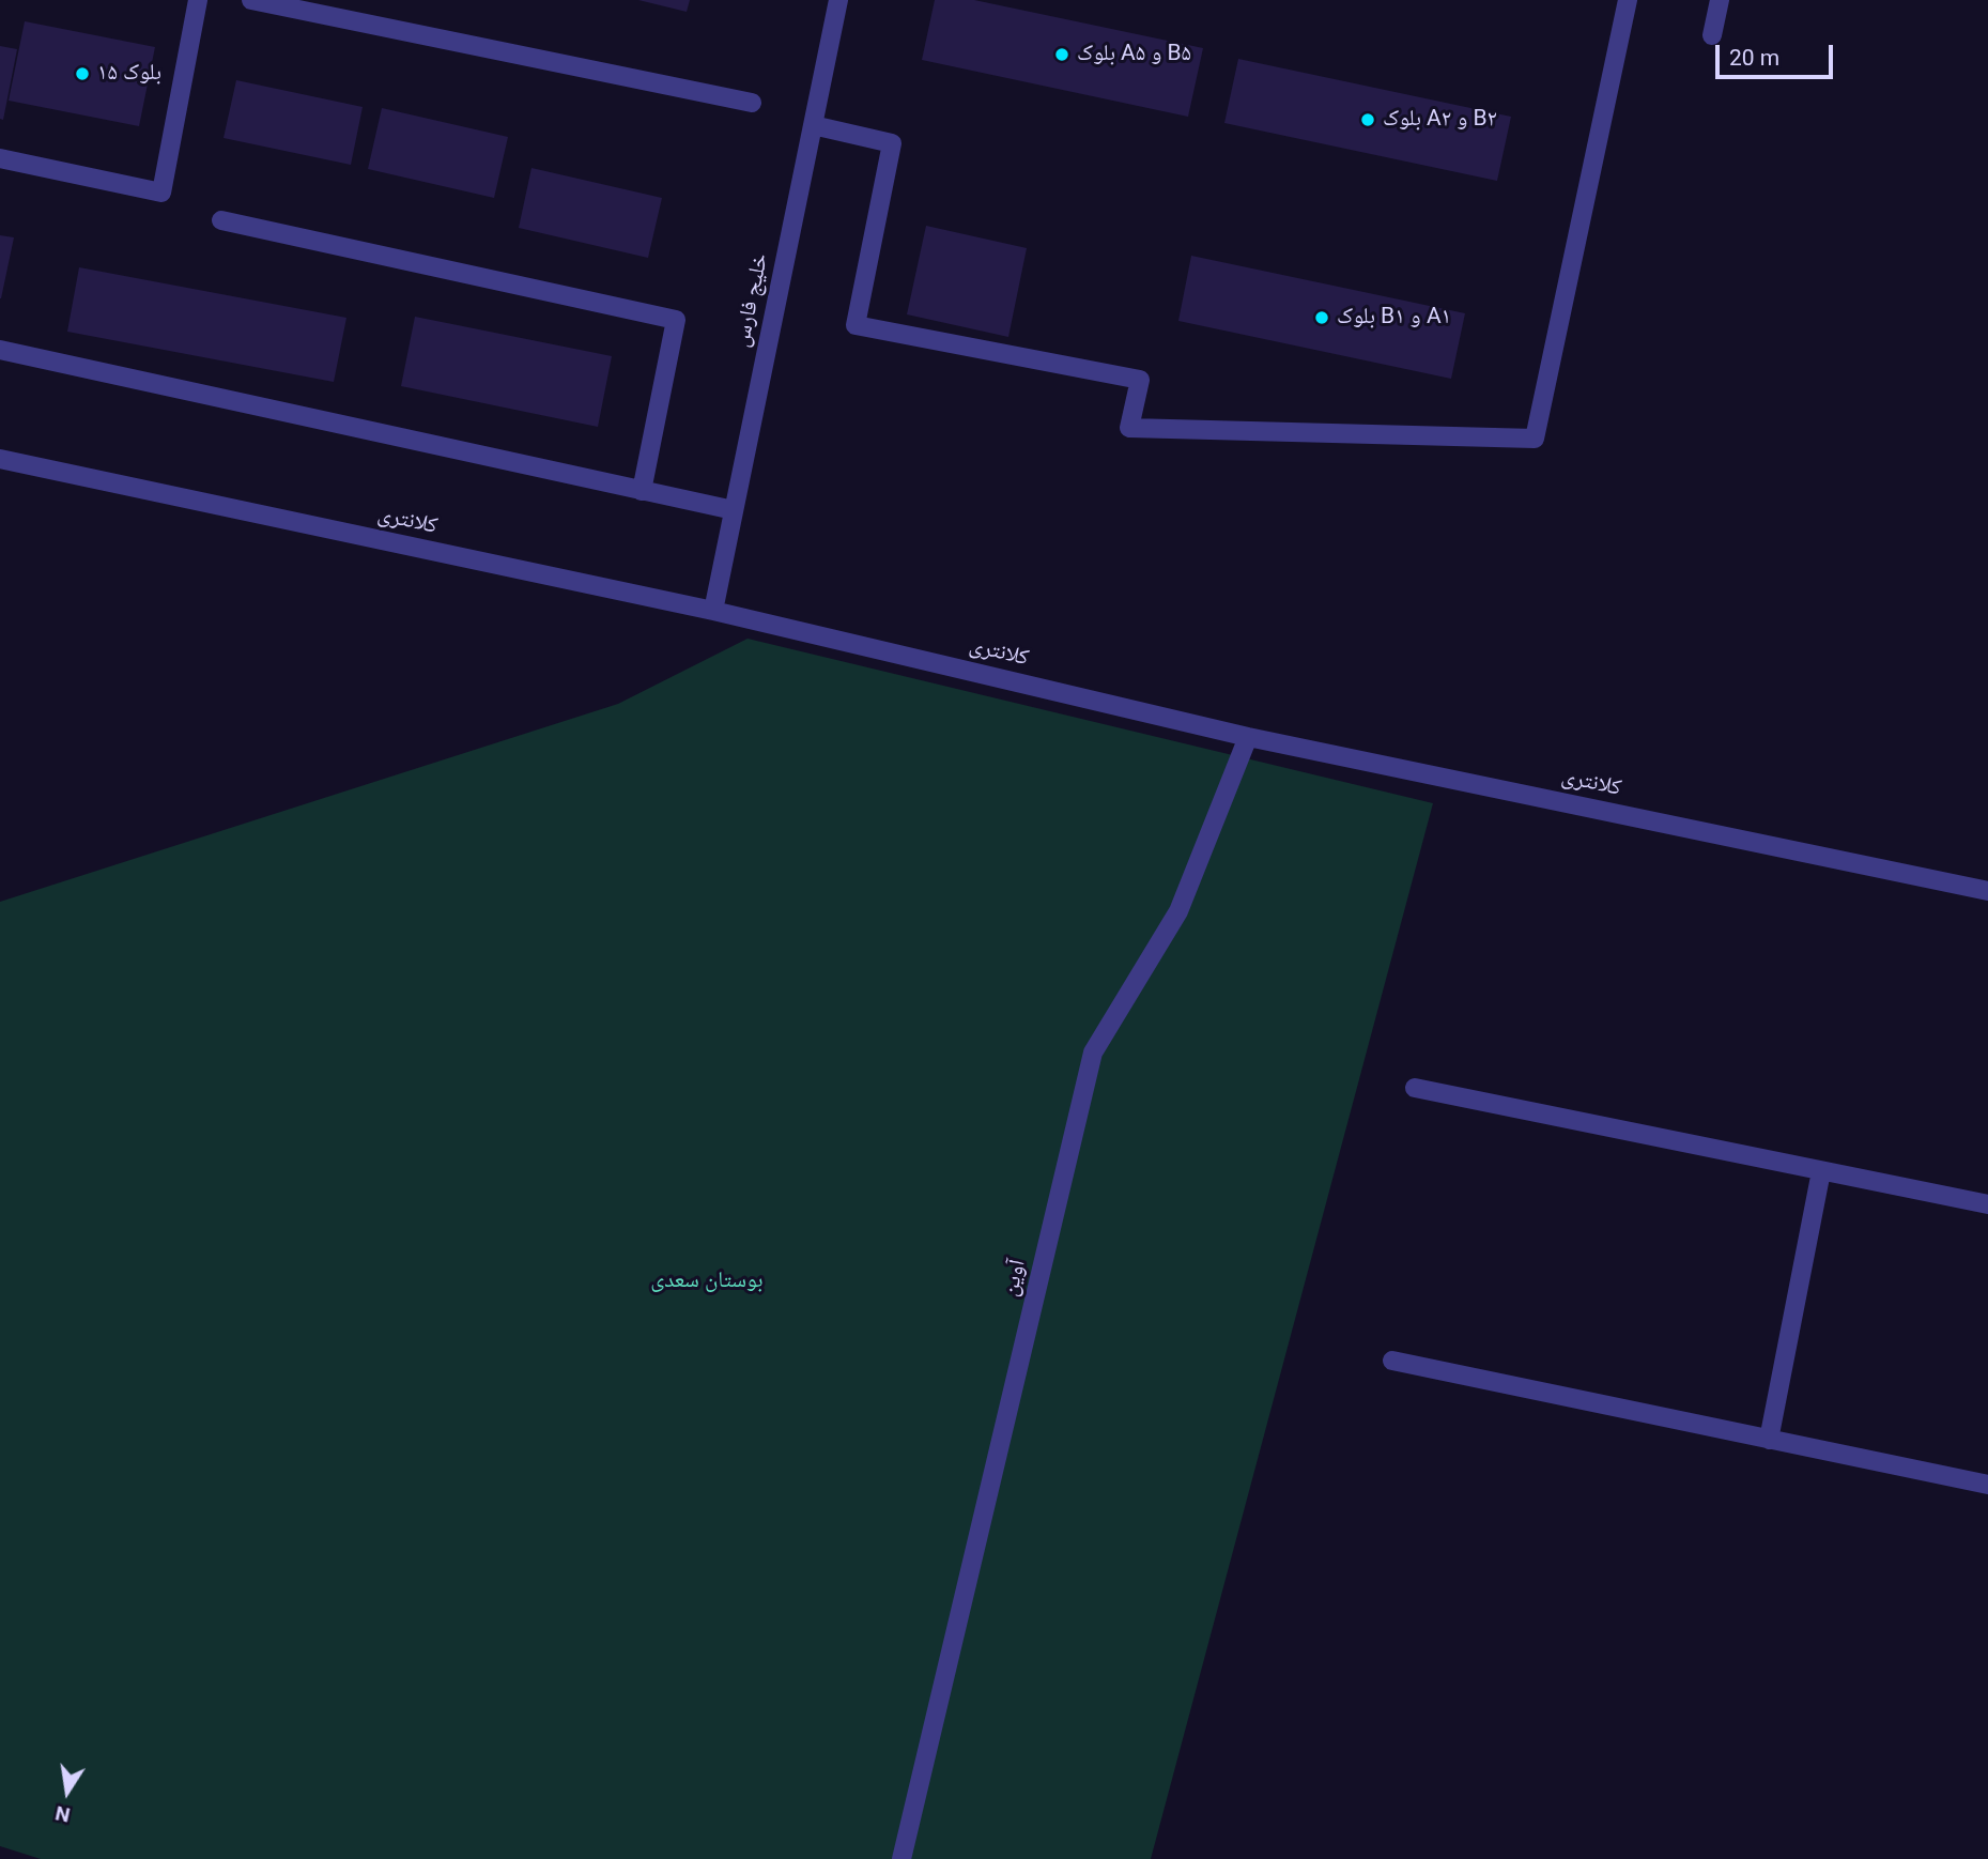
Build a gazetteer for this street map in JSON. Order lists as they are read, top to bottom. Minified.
{"streets":{"street":["خلیج فارس","کلانتری","آوین"]},"crossings":[["خلیج فارس","کلانتری"],["کلانتری","آوین"]],"parks":["بوستان سعدی"],"places":["بلوک A۵ و B۵","بلوک ۱۵","بلوک A۲ و B۲","بلوک B۱ و A۱"],"scale_bar":"20 m","north":"bottom"}
